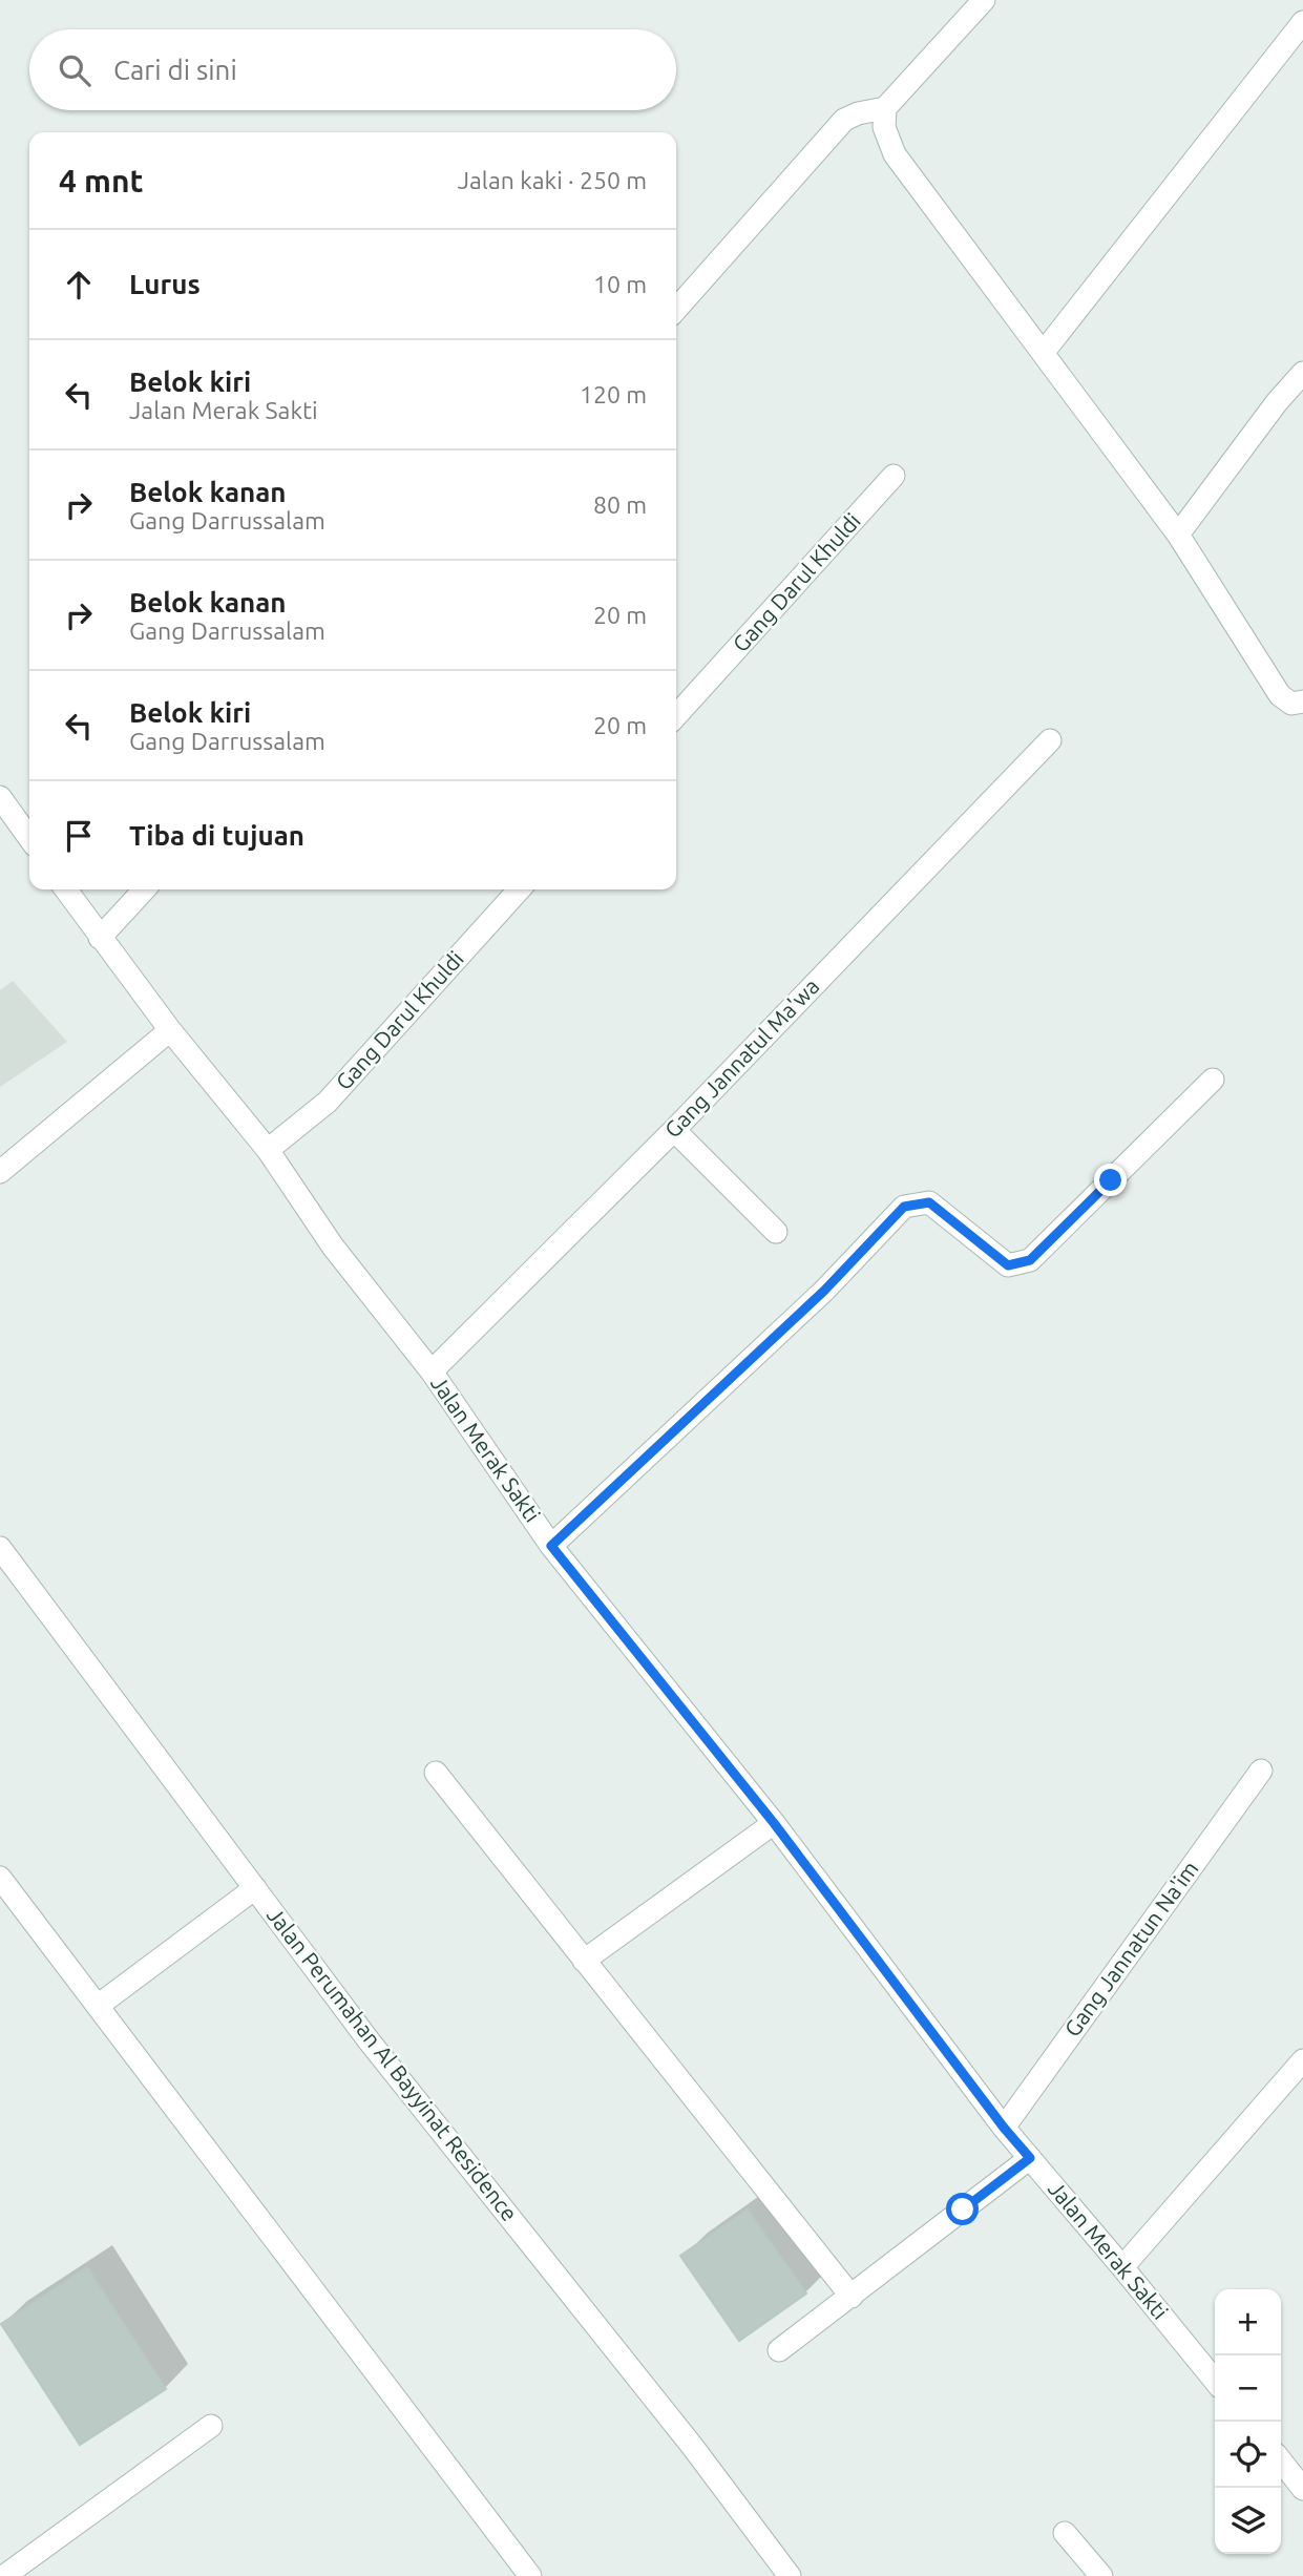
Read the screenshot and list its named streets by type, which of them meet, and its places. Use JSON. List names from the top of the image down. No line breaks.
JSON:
{"streets":{"street":["Gang Darul Khuldi","Gang Jannatul Ma'wa","Jalan Merak Sakti","Gang Jannatun Na'im","Jalan Perumahan Al Bayyinat Residence"]},"crossings":[["Gang Darul Khuldi","Jalan Merak Sakti"],["Gang Jannatul Ma'wa","Jalan Merak Sakti"],["Jalan Merak Sakti","Gang Jannatun Na'im"]],"page":{"search":"Cari di sini","heading":["4 mnt","Jalan kaki · 250 m"],"list":[["Lurus","10 m"],["Belok kiri","Jalan Merak Sakti","120 m"],["Belok kanan","Gang Darrussalam","80 m"],["Belok kanan","Gang Darrussalam","20 m"],["Belok kiri","Gang Darrussalam","20 m"],"Tiba di tujuan"],"map_buttons":["+","−"]}}
